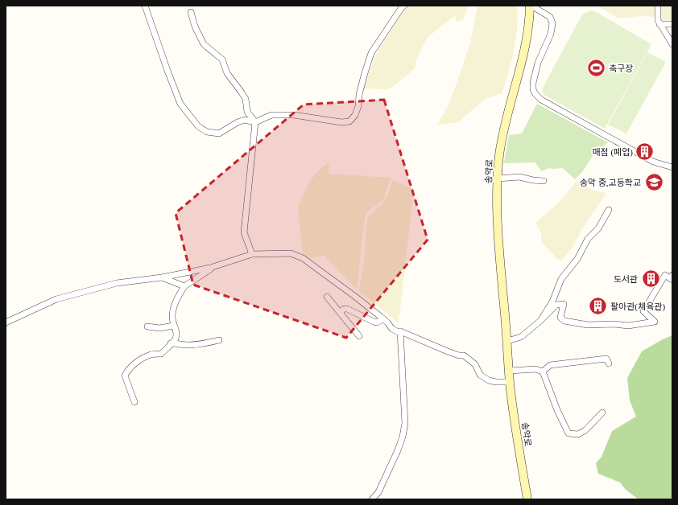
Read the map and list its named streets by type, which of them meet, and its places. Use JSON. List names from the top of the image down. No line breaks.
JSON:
{"streets":{"main road":["송악로"]},"places":{"sports":["축구장"],"building":["매점 (폐업)","도서관","팔아관(체육관)"],"school or university":["송악 중,고등학교"]}}
